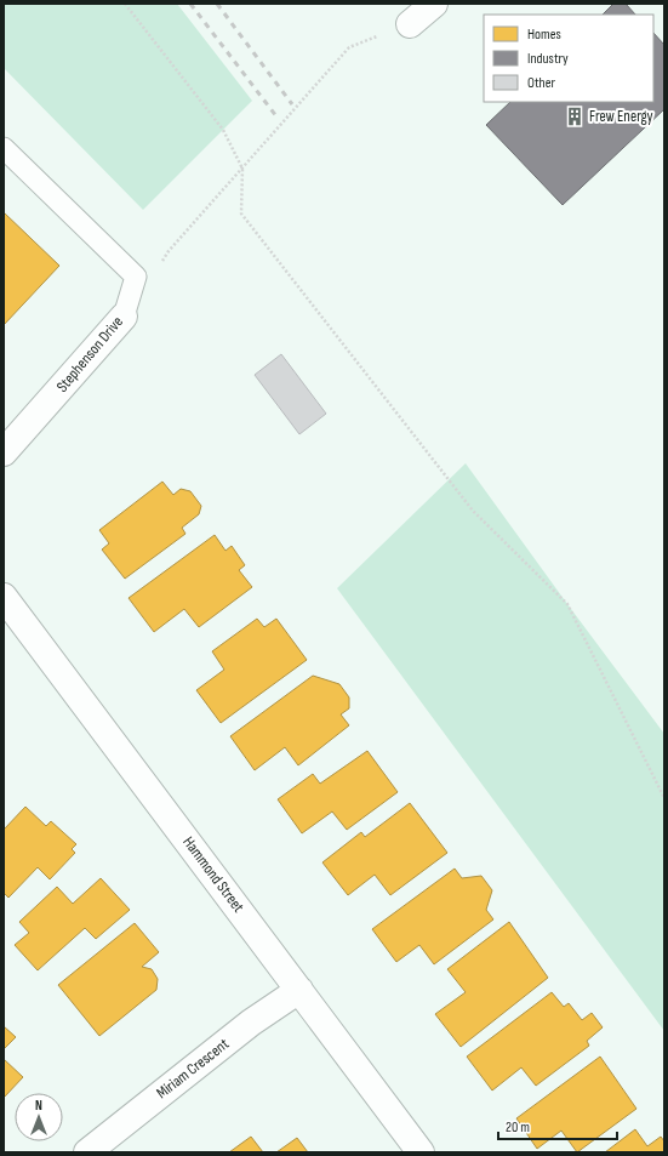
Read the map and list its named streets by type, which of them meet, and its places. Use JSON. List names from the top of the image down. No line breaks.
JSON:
{"streets":{"street":["Stephenson Drive","Hammond Street","Miriam Crescent"]},"crossings":[["Hammond Street","Miriam Crescent"]],"places":{"building":["Frew Energy"]},"legend":["Homes","Industry","Other"],"scale_bar":"20 m","north":"top"}
